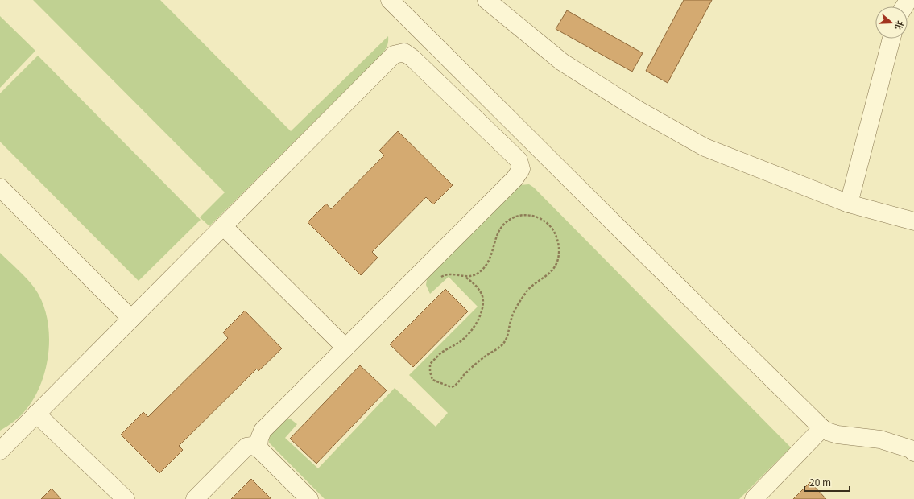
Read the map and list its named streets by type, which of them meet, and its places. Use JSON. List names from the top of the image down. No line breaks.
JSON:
{"scale_bar":"20 m","north":"right"}
